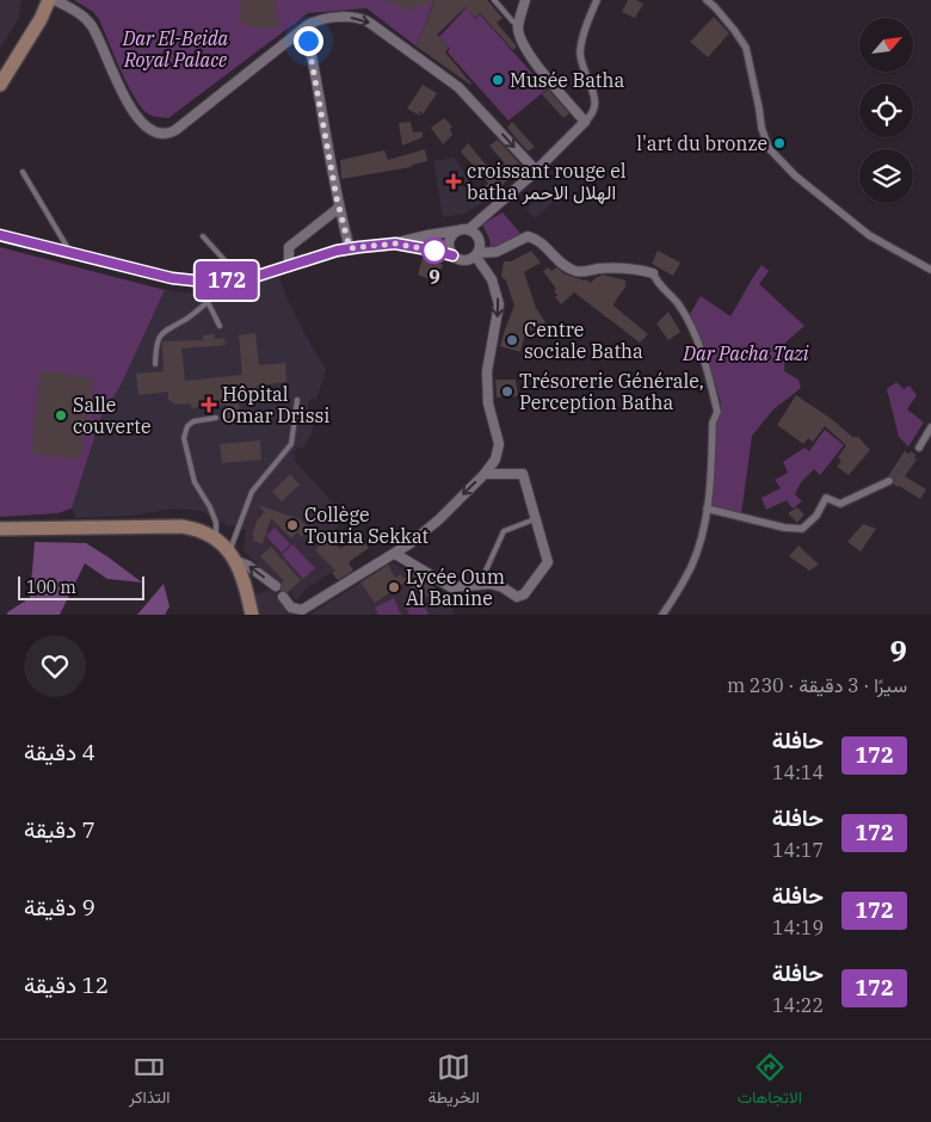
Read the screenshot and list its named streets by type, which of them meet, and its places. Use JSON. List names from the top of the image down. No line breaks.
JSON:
{"parks":["Dar El-Beida Royal Palace","Dar Pacha Tazi"],"places":{"other":["Musée Batha","l'art du bronze","9","Centre sociale Batha","Trésorerie Générale, Perception Batha","Salle couverte","Collège Touria Sekkat","Lycée Oum Al Banine"],"health":["croissant rouge el batha الهلال الاحمر","Hôpital Omar Drissi"]},"lines":["bus line 172"],"scale_bar":"100 m","north":"top right","page":{"on_map":"172","scale":"100 m","heading":["9","سيرًا · 3 دقيقة · 230 m"],"list":[{"mark":"172","name":"حافلة","note":"14:14","value":"4 دقيقة"},{"mark":"172","name":"حافلة","note":"14:17","value":"7 دقيقة"},{"mark":"172","name":"حافلة","note":"14:19","value":"9 دقيقة"},{"mark":"172","name":"حافلة","note":"14:22","value":"12 دقيقة"}],"tabs":["الاتجاهات","الخريطة","التذاكر"]}}
